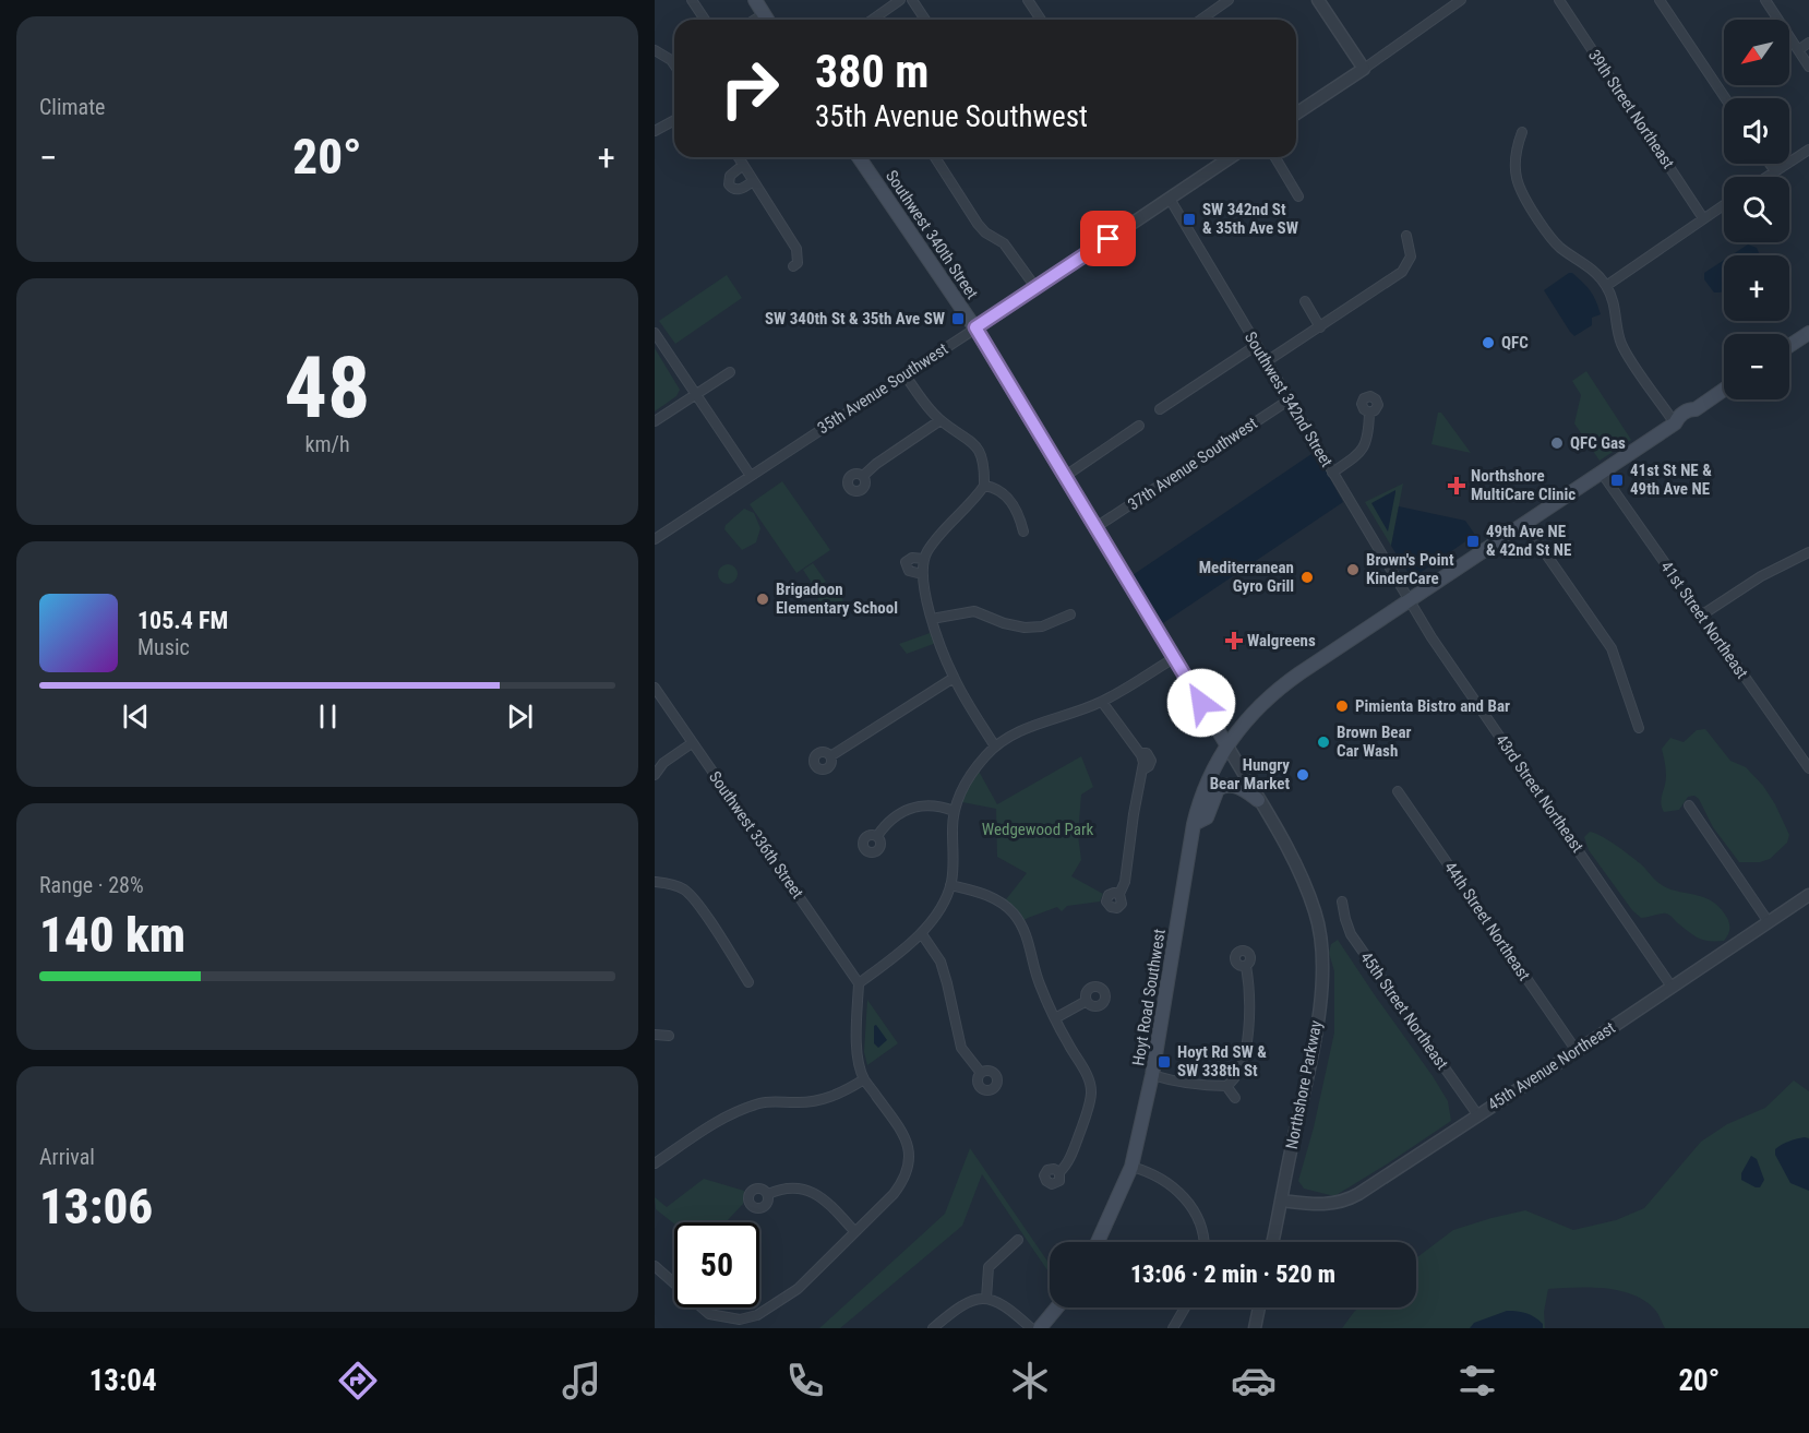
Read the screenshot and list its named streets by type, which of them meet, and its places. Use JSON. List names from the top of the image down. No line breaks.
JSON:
{"streets":{"main road":["Southwest 340th Street","Hoyt Road Southwest"],"street":["39th Street Northeast","35th Avenue Southwest","Southwest 342nd Street","37th Avenue Southwest","41st Street Northeast","43rd Street Northeast","Southwest 336th Street","44th Street Northeast","45th Street Northeast","45th Avenue Northeast","Northshore Parkway"]},"crossings":[["Southwest 340th Street","35th Avenue Southwest"],["Southwest 340th Street","37th Avenue Southwest"],["Southwest 340th Street","Hoyt Road Southwest"],["Southwest 340th Street","Northshore Parkway"],["35th Avenue Southwest","Southwest 342nd Street"],["Southwest 342nd Street","37th Avenue Southwest"],["Southwest 342nd Street","43rd Street Northeast"],["Southwest 342nd Street","Hoyt Road Southwest"],["41st Street Northeast","Hoyt Road Southwest"],["43rd Street Northeast","Hoyt Road Southwest"],["43rd Street Northeast","45th Avenue Northeast"],["44th Street Northeast","45th Avenue Northeast"],["45th Street Northeast","45th Avenue Northeast"],["45th Avenue Northeast","Northshore Parkway"]],"parks":["Wedgewood Park"],"places":{"transit":["SW 342nd St & 35th Ave SW","SW 340th St & 35th Ave SW","41st St NE & 49th Ave NE","49th Ave NE & 42nd St NE","Hoyt Rd SW & SW 338th St"],"other":["QFC","QFC Gas","Brown's Point KinderCare","Mediterranean Gyro Grill","Brigadoon Elementary School","Pimienta Bistro and Bar","Brown Bear Car Wash","Hungry Bear Market"],"health":["Northshore MultiCare Clinic","Walgreens"]},"north":"bottom left","page":{"tile":["Climate",["48","km/h"],["Range · 28%","140 km"],["Arrival","13:06"]],"map_buttons":["+","−"],"turn":["380 m","35th Avenue Southwest"],"heat":["−","20°","+"],"song":["105.4 FM","Music"],"limit":"50","trip":"13:06 · 2 min · 520 m","tabs":["13:04","20°"]}}
